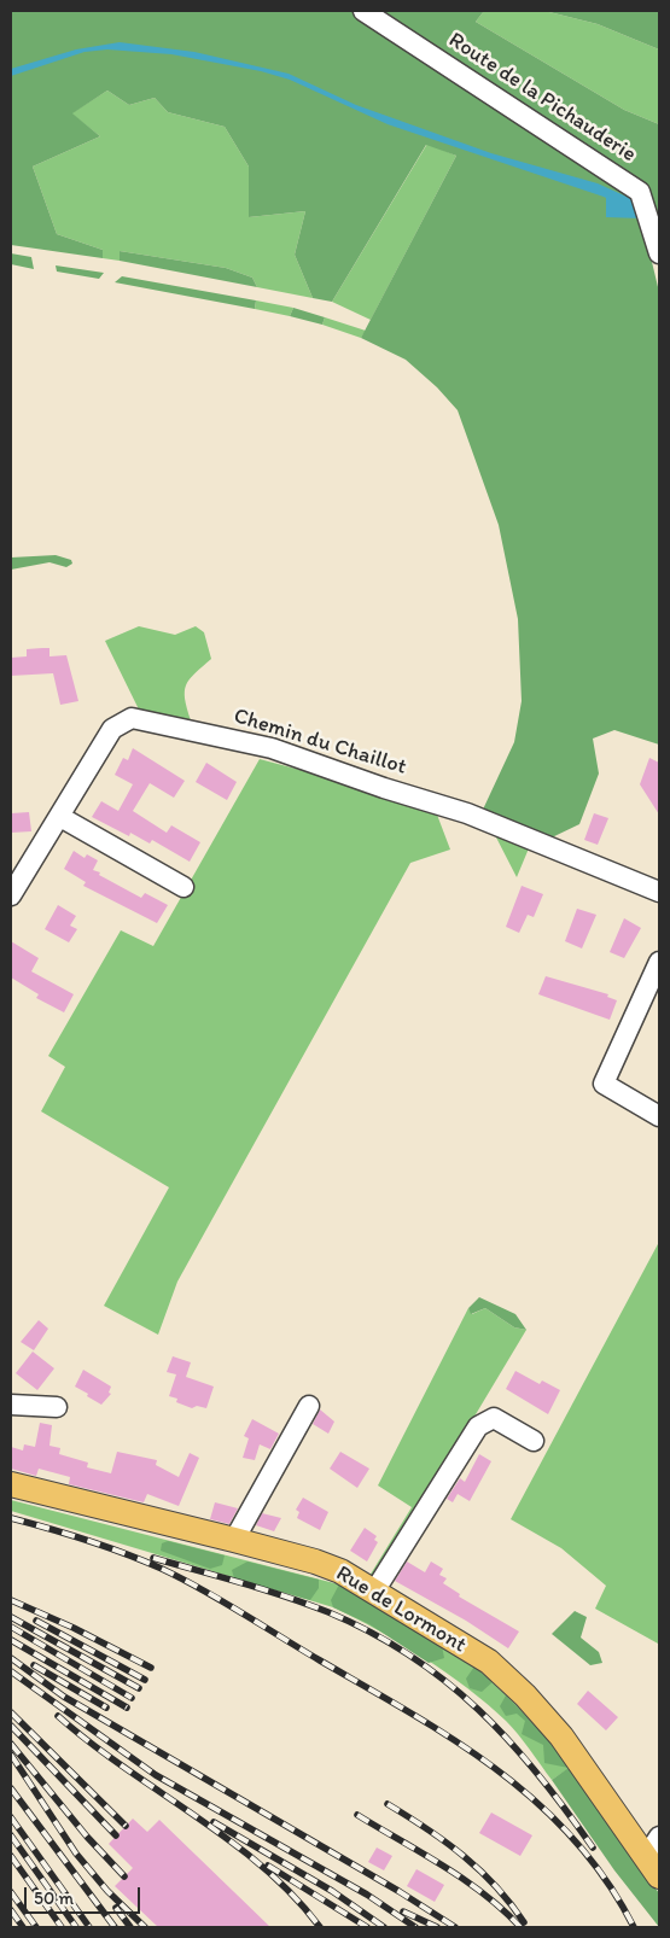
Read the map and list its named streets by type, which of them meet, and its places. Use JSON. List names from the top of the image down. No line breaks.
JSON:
{"streets":{"main road":["Rue de Lormont"],"street":["Route de la Pichauderie","Chemin du Chaillot"]},"scale_bar":"50 m"}
